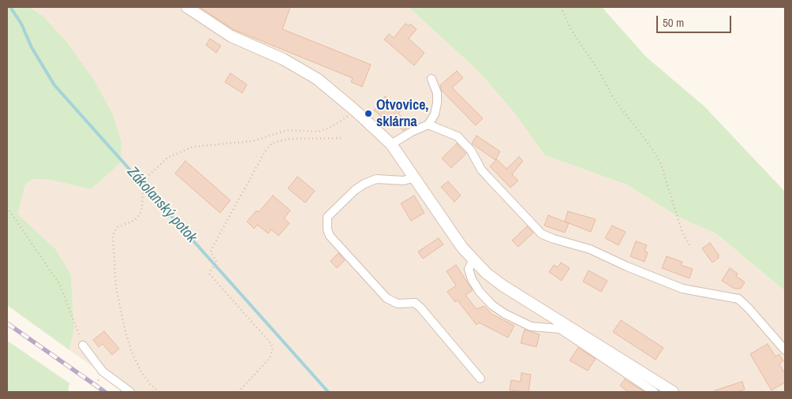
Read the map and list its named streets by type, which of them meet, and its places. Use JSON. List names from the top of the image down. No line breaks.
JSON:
{"water":["Zákolanský potok"],"places":["Otvovice, sklárna"],"scale_bar":"50 m"}
